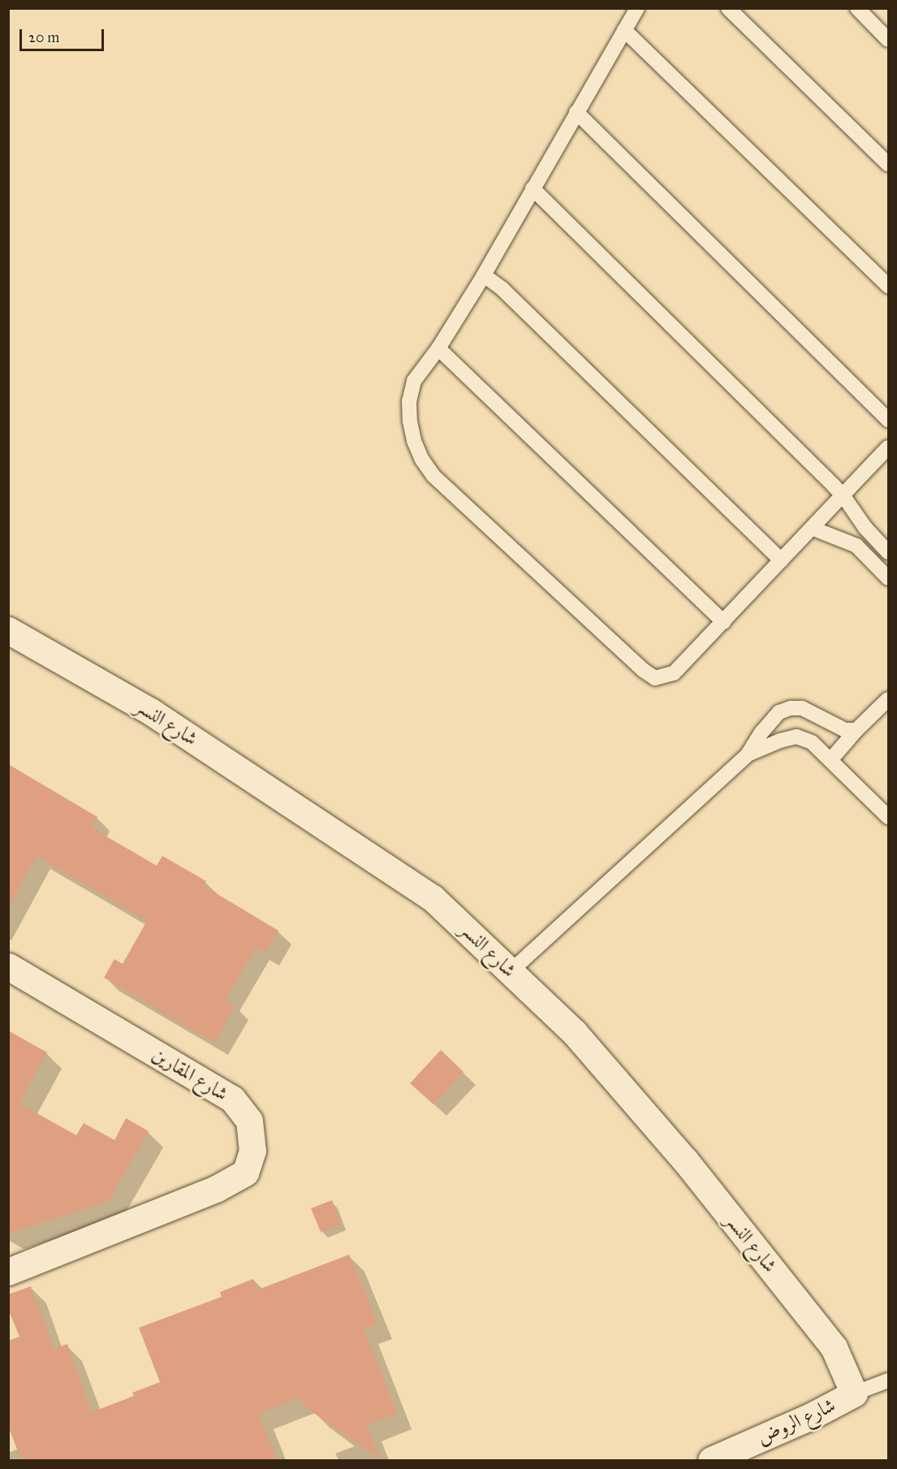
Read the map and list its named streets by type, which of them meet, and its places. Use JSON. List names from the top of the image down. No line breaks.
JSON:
{"streets":{"street":["شارع النسر","شارع المقارين","شارع الروض"]},"crossings":[["شارع النسر","شارع الروض"]],"scale_bar":"20 m"}
